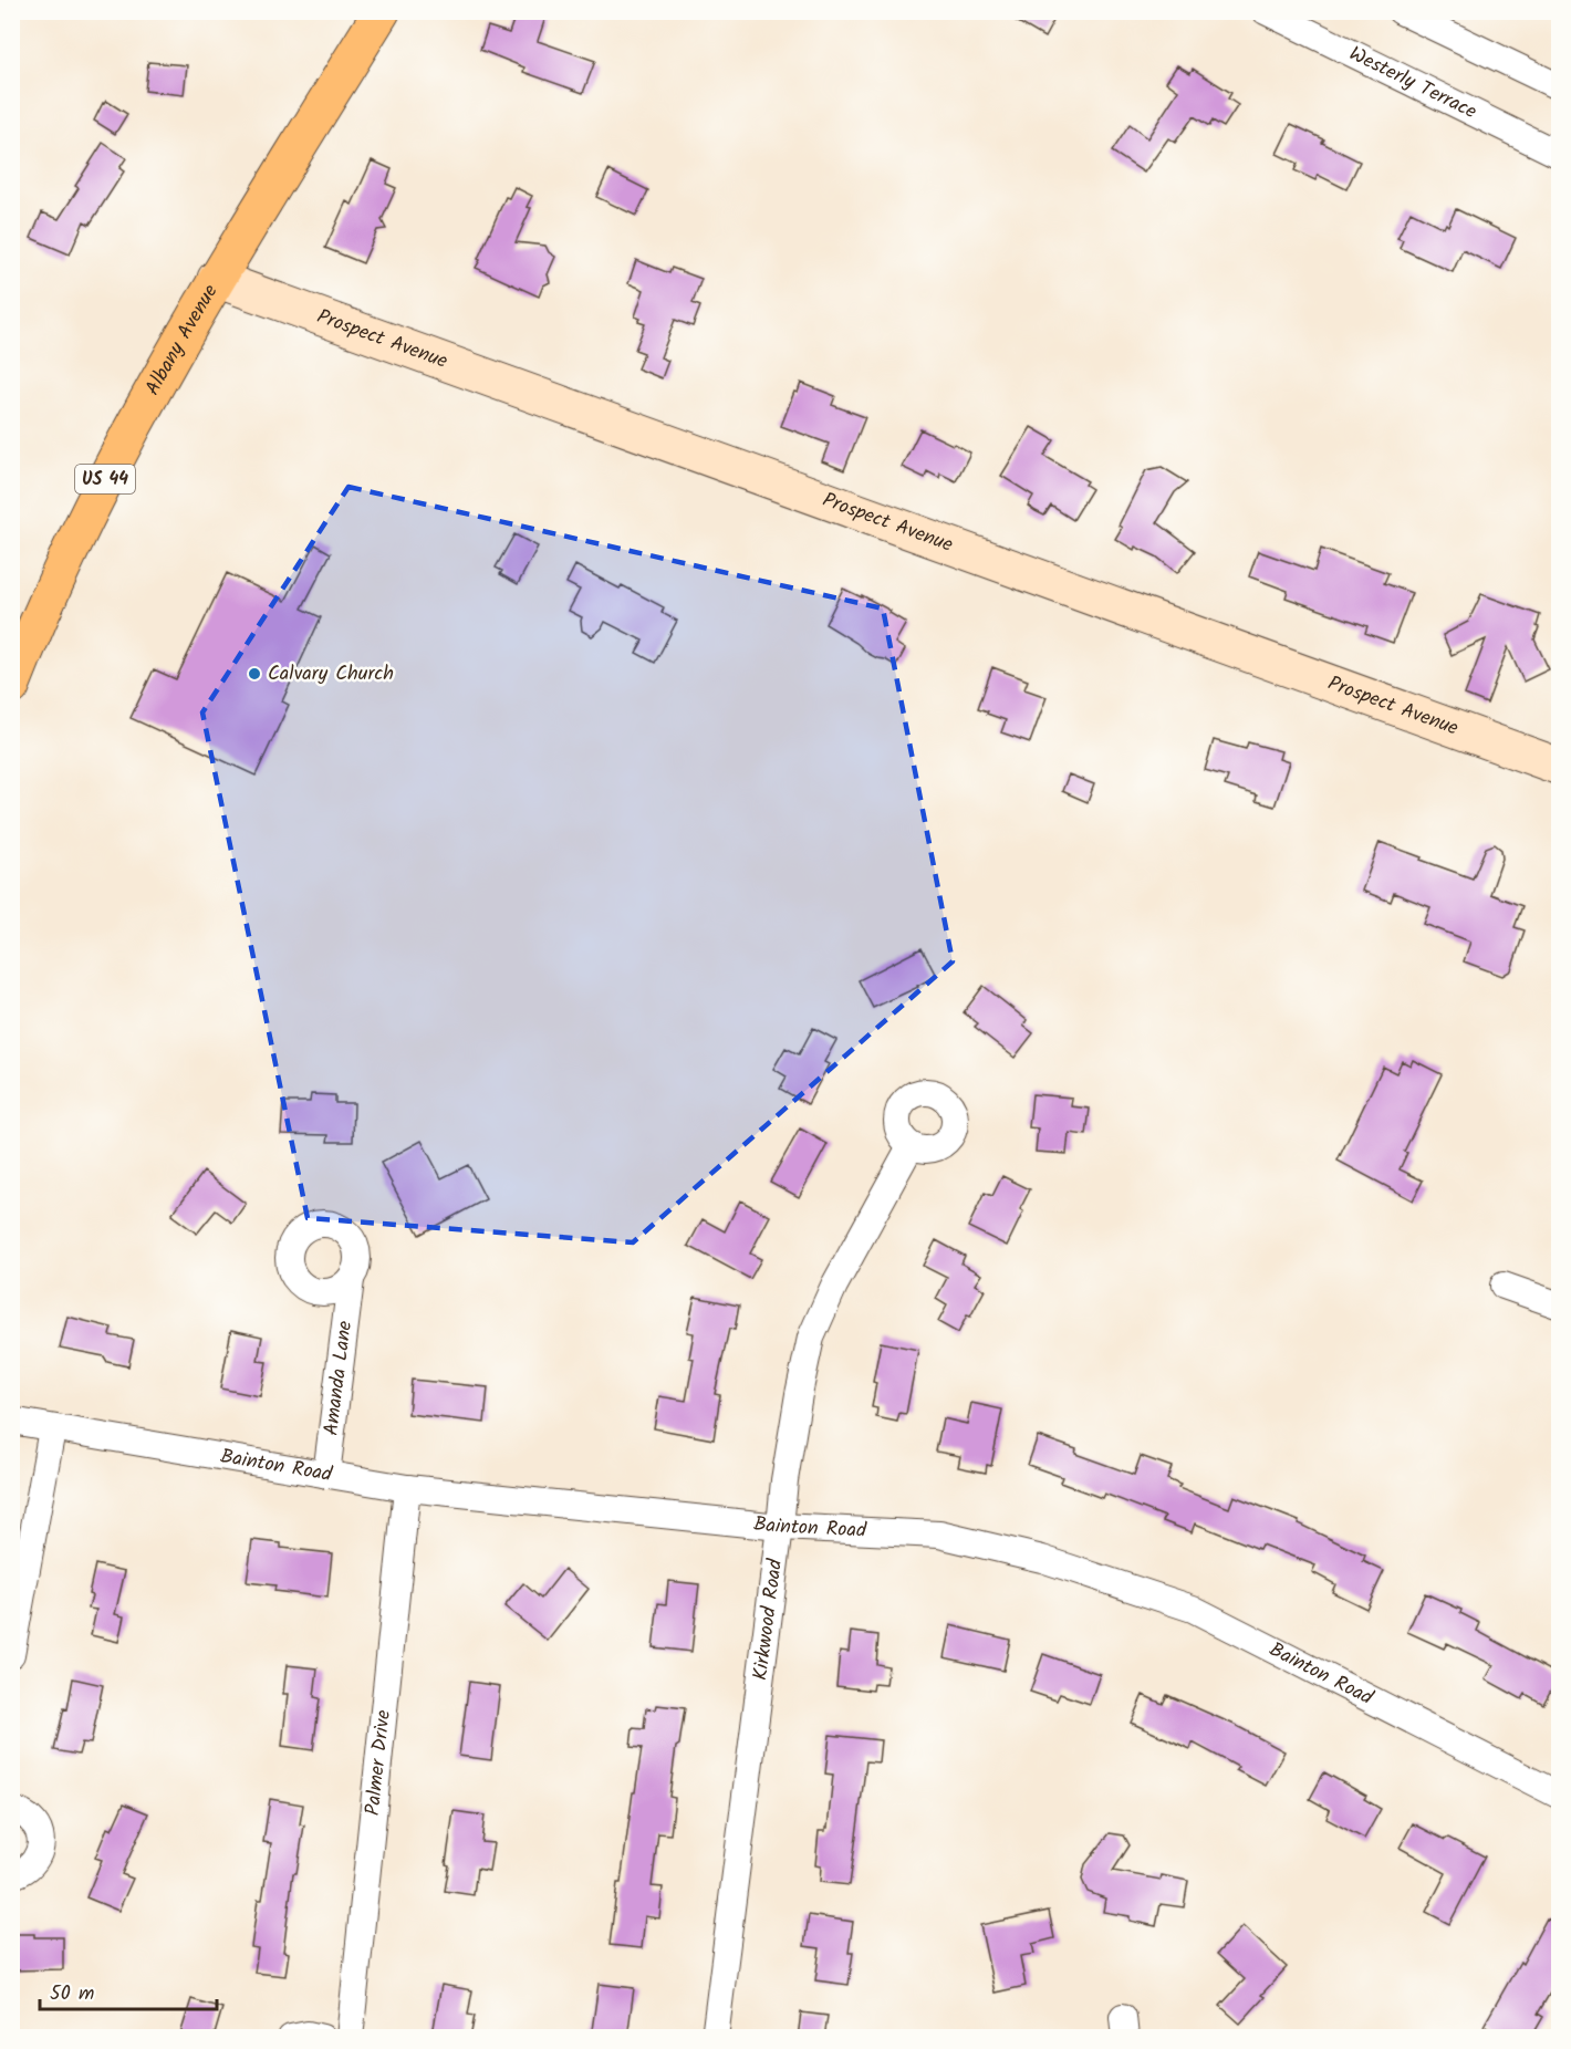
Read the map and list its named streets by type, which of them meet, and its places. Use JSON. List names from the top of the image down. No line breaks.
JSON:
{"streets":{"highway":["Albany Avenue","US 44"],"main road":["Prospect Avenue"],"street":["Westerly Terrace","Amanda Lane","Bainton Road","Kirkwood Road","Palmer Drive"]},"crossings":[["Prospect Avenue","Albany Avenue"],["Amanda Lane","Bainton Road"],["Bainton Road","Kirkwood Road"],["Bainton Road","Palmer Drive"]],"places":["Calvary Church"],"scale_bar":"50 m"}
